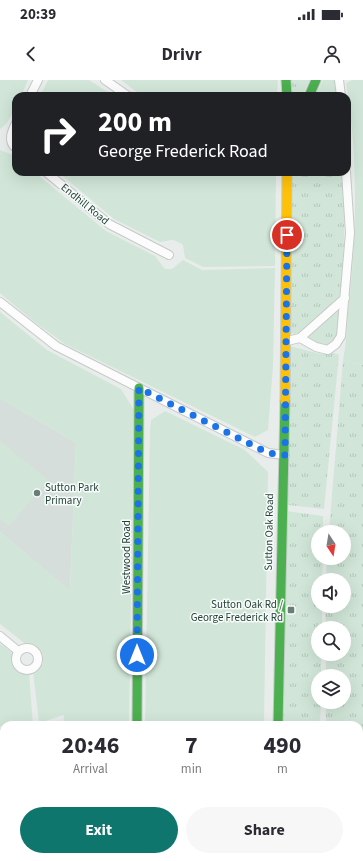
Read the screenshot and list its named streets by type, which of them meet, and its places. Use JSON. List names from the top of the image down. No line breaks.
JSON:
{"streets":{"main road":["Sutton Oak Road","Westwood Road"],"street":["Endhill Road"]},"places":{"other":["Sutton Park Primary"],"transit":["Sutton Oak Rd / George Frederick Rd"]},"north":"bottom","page":{"status":"20:39","header":"Drivr","turn":["200 m","George Frederick Road"],"eta":["20:46","Arrival","7","min","490","m"],"buttons":["Exit","Share"]}}
